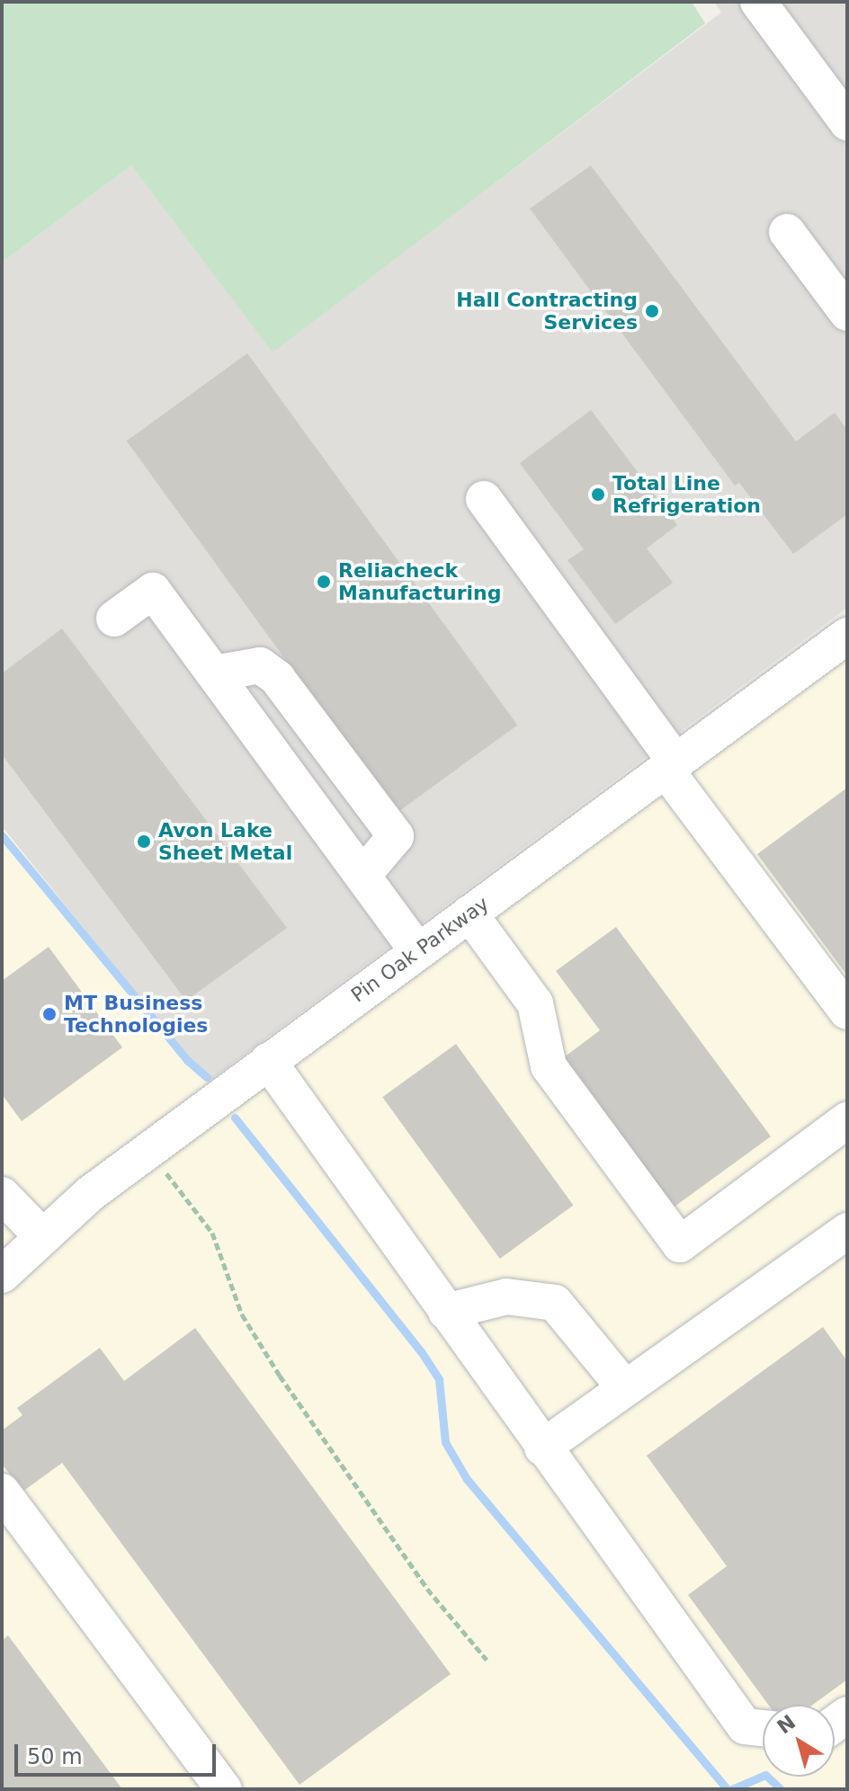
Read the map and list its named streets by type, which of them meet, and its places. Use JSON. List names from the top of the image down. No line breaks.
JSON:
{"streets":{"street":["Pin Oak Parkway"]},"places":["Hall Contracting Services","Total Line Refrigeration","Reliacheck Manufacturing","Avon Lake Sheet Metal","MT Business Technologies"],"scale_bar":"50 m","north":"top left"}
